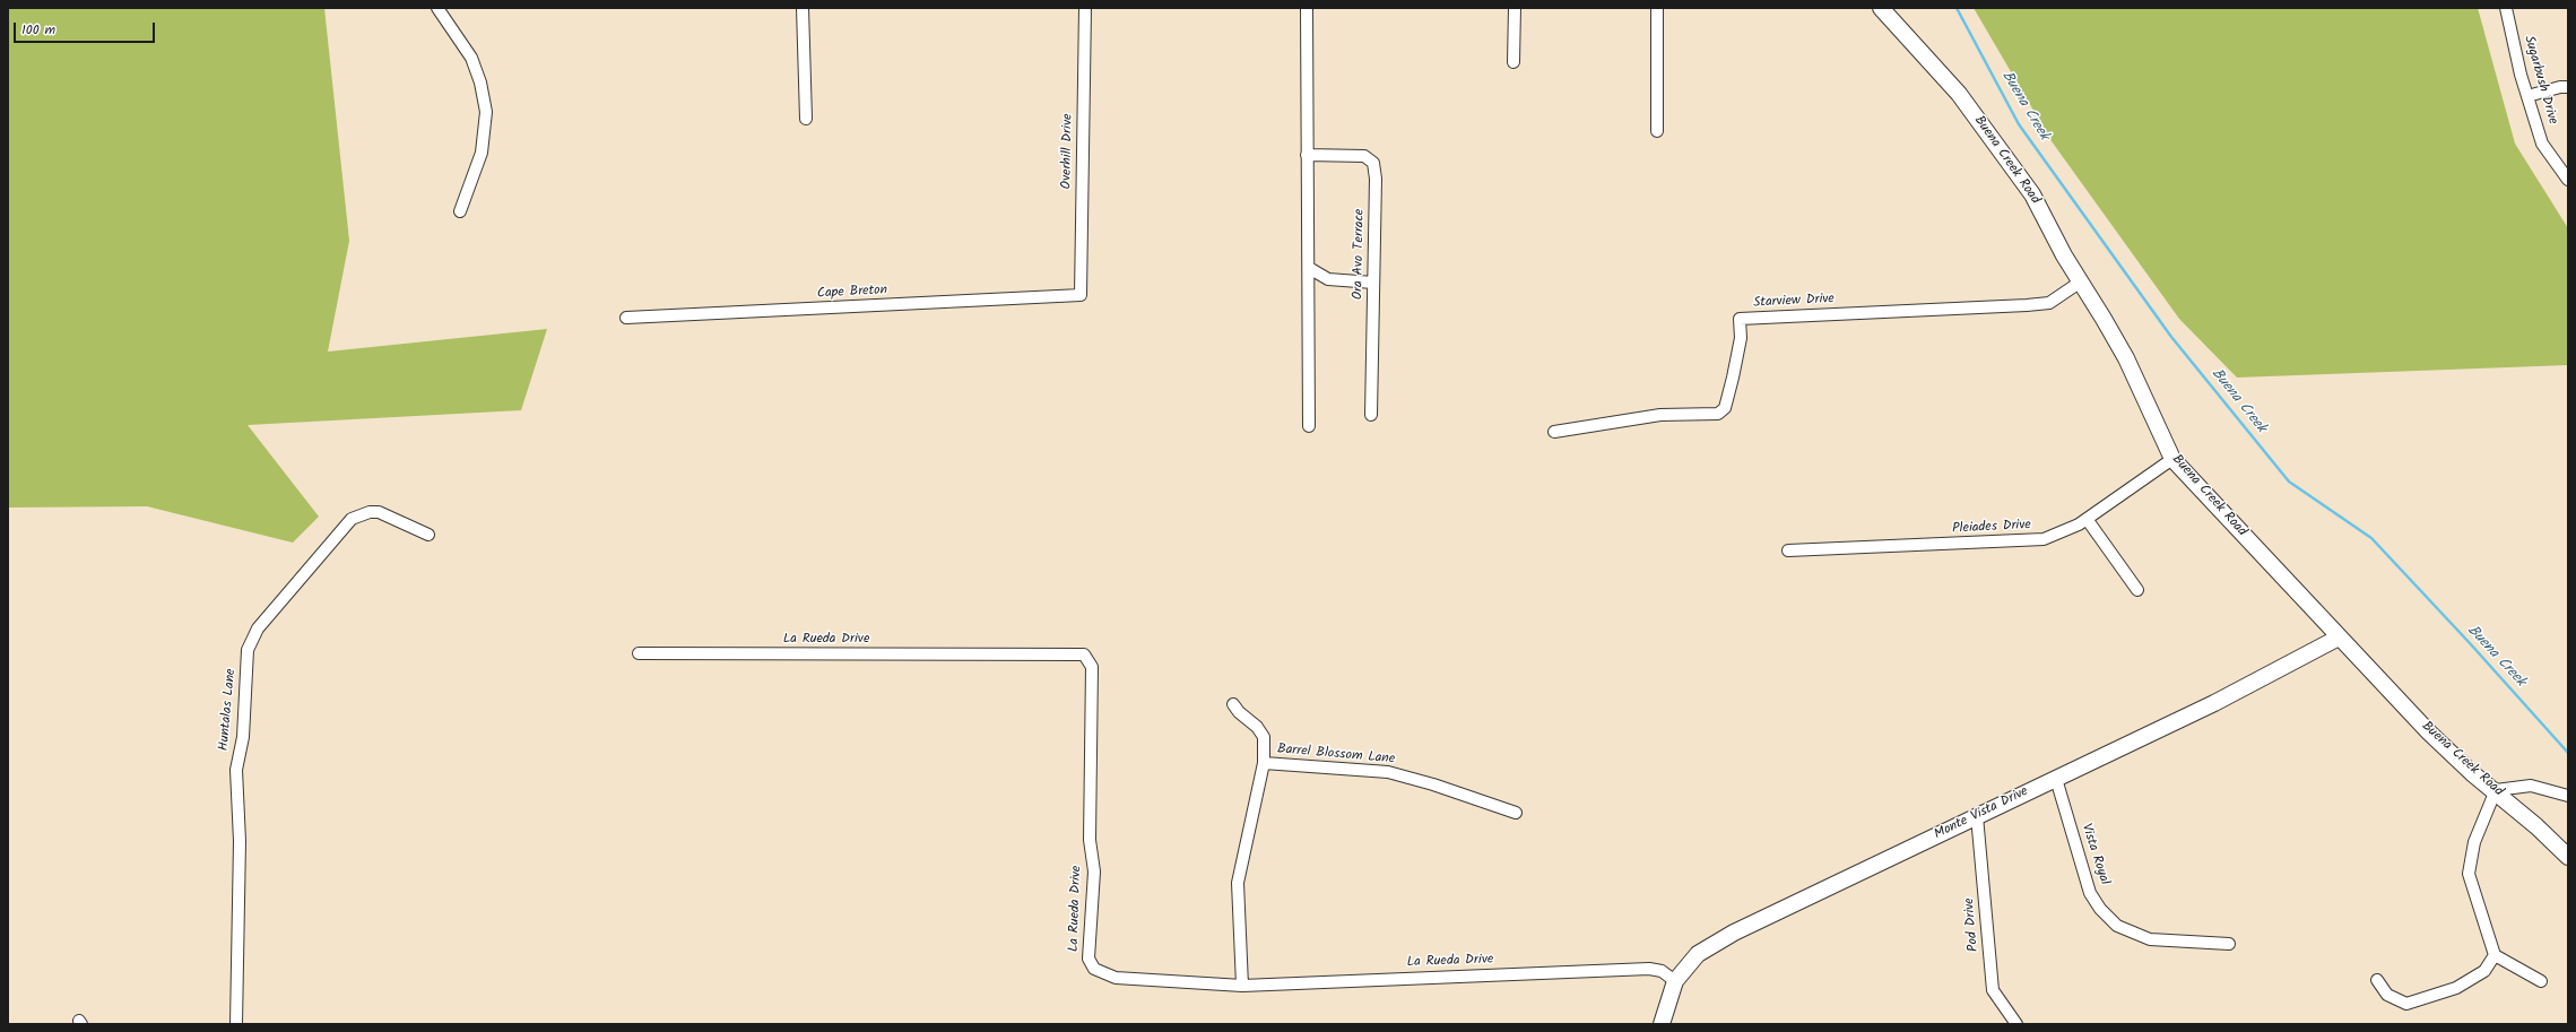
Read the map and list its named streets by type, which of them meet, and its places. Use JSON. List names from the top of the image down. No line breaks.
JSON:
{"streets":{"main road":["Buena Creek Road","Monte Vista Drive"],"street":["Sugarbush Drive","Overhill Drive","Ora Avo Terrace","Cape Breton","Starview Drive","Pleiades Drive","La Rueda Drive","Huntalas Lane","Barrel Blossom Lane","Vista Royal","Pod Drive"]},"crossings":[["Overhill Drive","Cape Breton"],["Buena Creek Road","Starview Drive"],["Buena Creek Road","Pleiades Drive"],["Buena Creek Road","Monte Vista Drive"],["La Rueda Drive","Barrel Blossom Lane"],["La Rueda Drive","Monte Vista Drive"],["Monte Vista Drive","Vista Royal"],["Monte Vista Drive","Pod Drive"]],"water":["Buena Creek"],"scale_bar":"100 m"}
